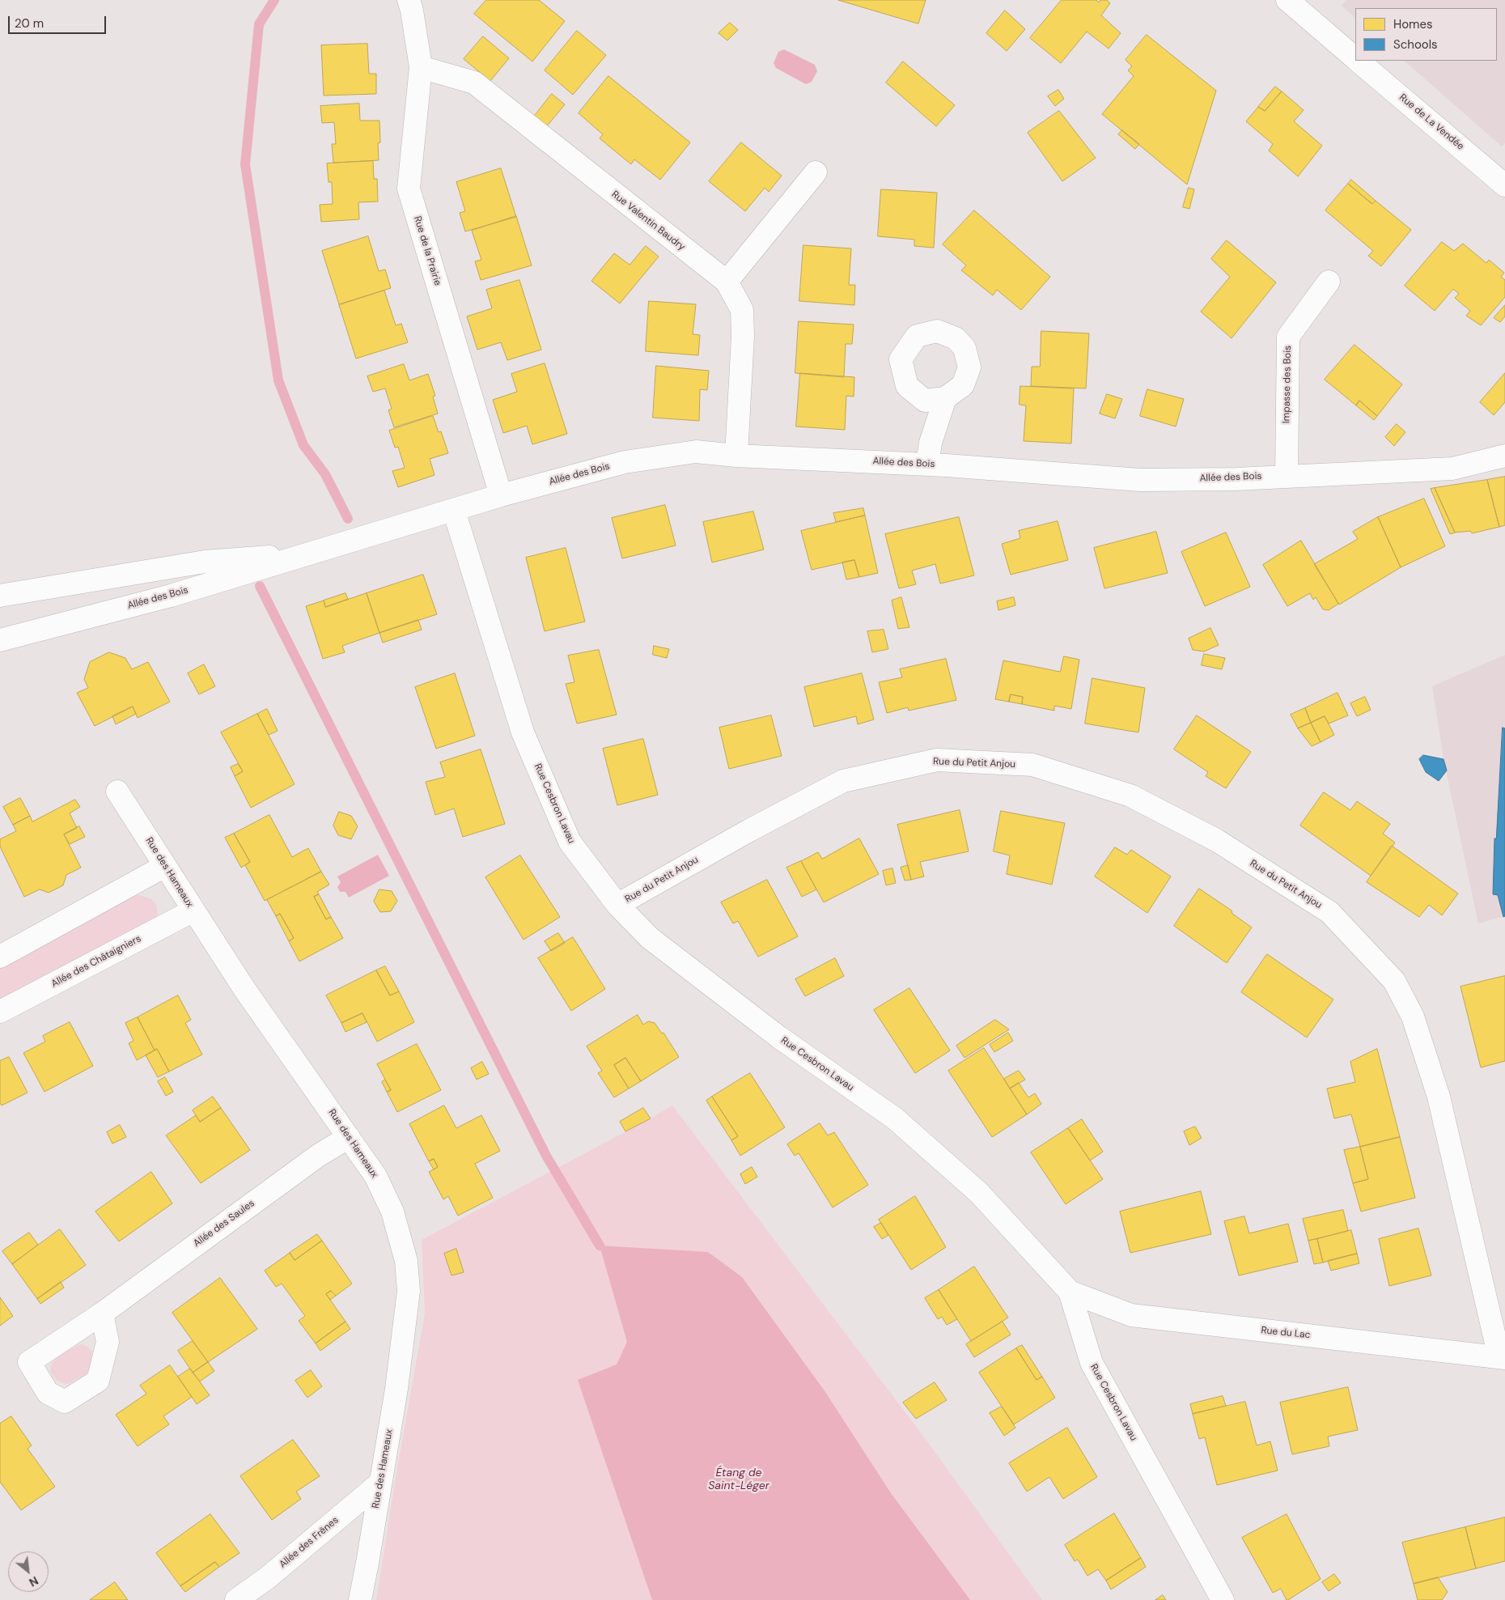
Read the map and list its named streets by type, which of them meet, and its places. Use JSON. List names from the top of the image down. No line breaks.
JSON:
{"streets":{"street":["Rue de La Vendée","Rue Valentin Baudry","Rue de la Prairie","Impasse des Bois","Allée des Bois","Rue du Petit Anjou","Rue Cesbron Lavau","Rue des Hameaux","Allée des Châtaigniers","Allée des Saules","Rue du Lac","Allée des Frênes"]},"crossings":[["Rue Valentin Baudry","Rue de la Prairie"],["Rue Valentin Baudry","Allée des Bois"],["Rue de la Prairie","Allée des Bois"],["Impasse des Bois","Allée des Bois"],["Allée des Bois","Rue Cesbron Lavau"],["Rue du Petit Anjou","Rue Cesbron Lavau"],["Rue du Petit Anjou","Rue du Lac"],["Rue Cesbron Lavau","Rue du Lac"],["Rue des Hameaux","Allée des Châtaigniers"],["Rue des Hameaux","Allée des Saules"],["Rue des Hameaux","Allée des Frênes"]],"water":["Étang de Saint-Léger"],"legend":["Homes","Schools"],"scale_bar":"20 m","north":"bottom right"}
